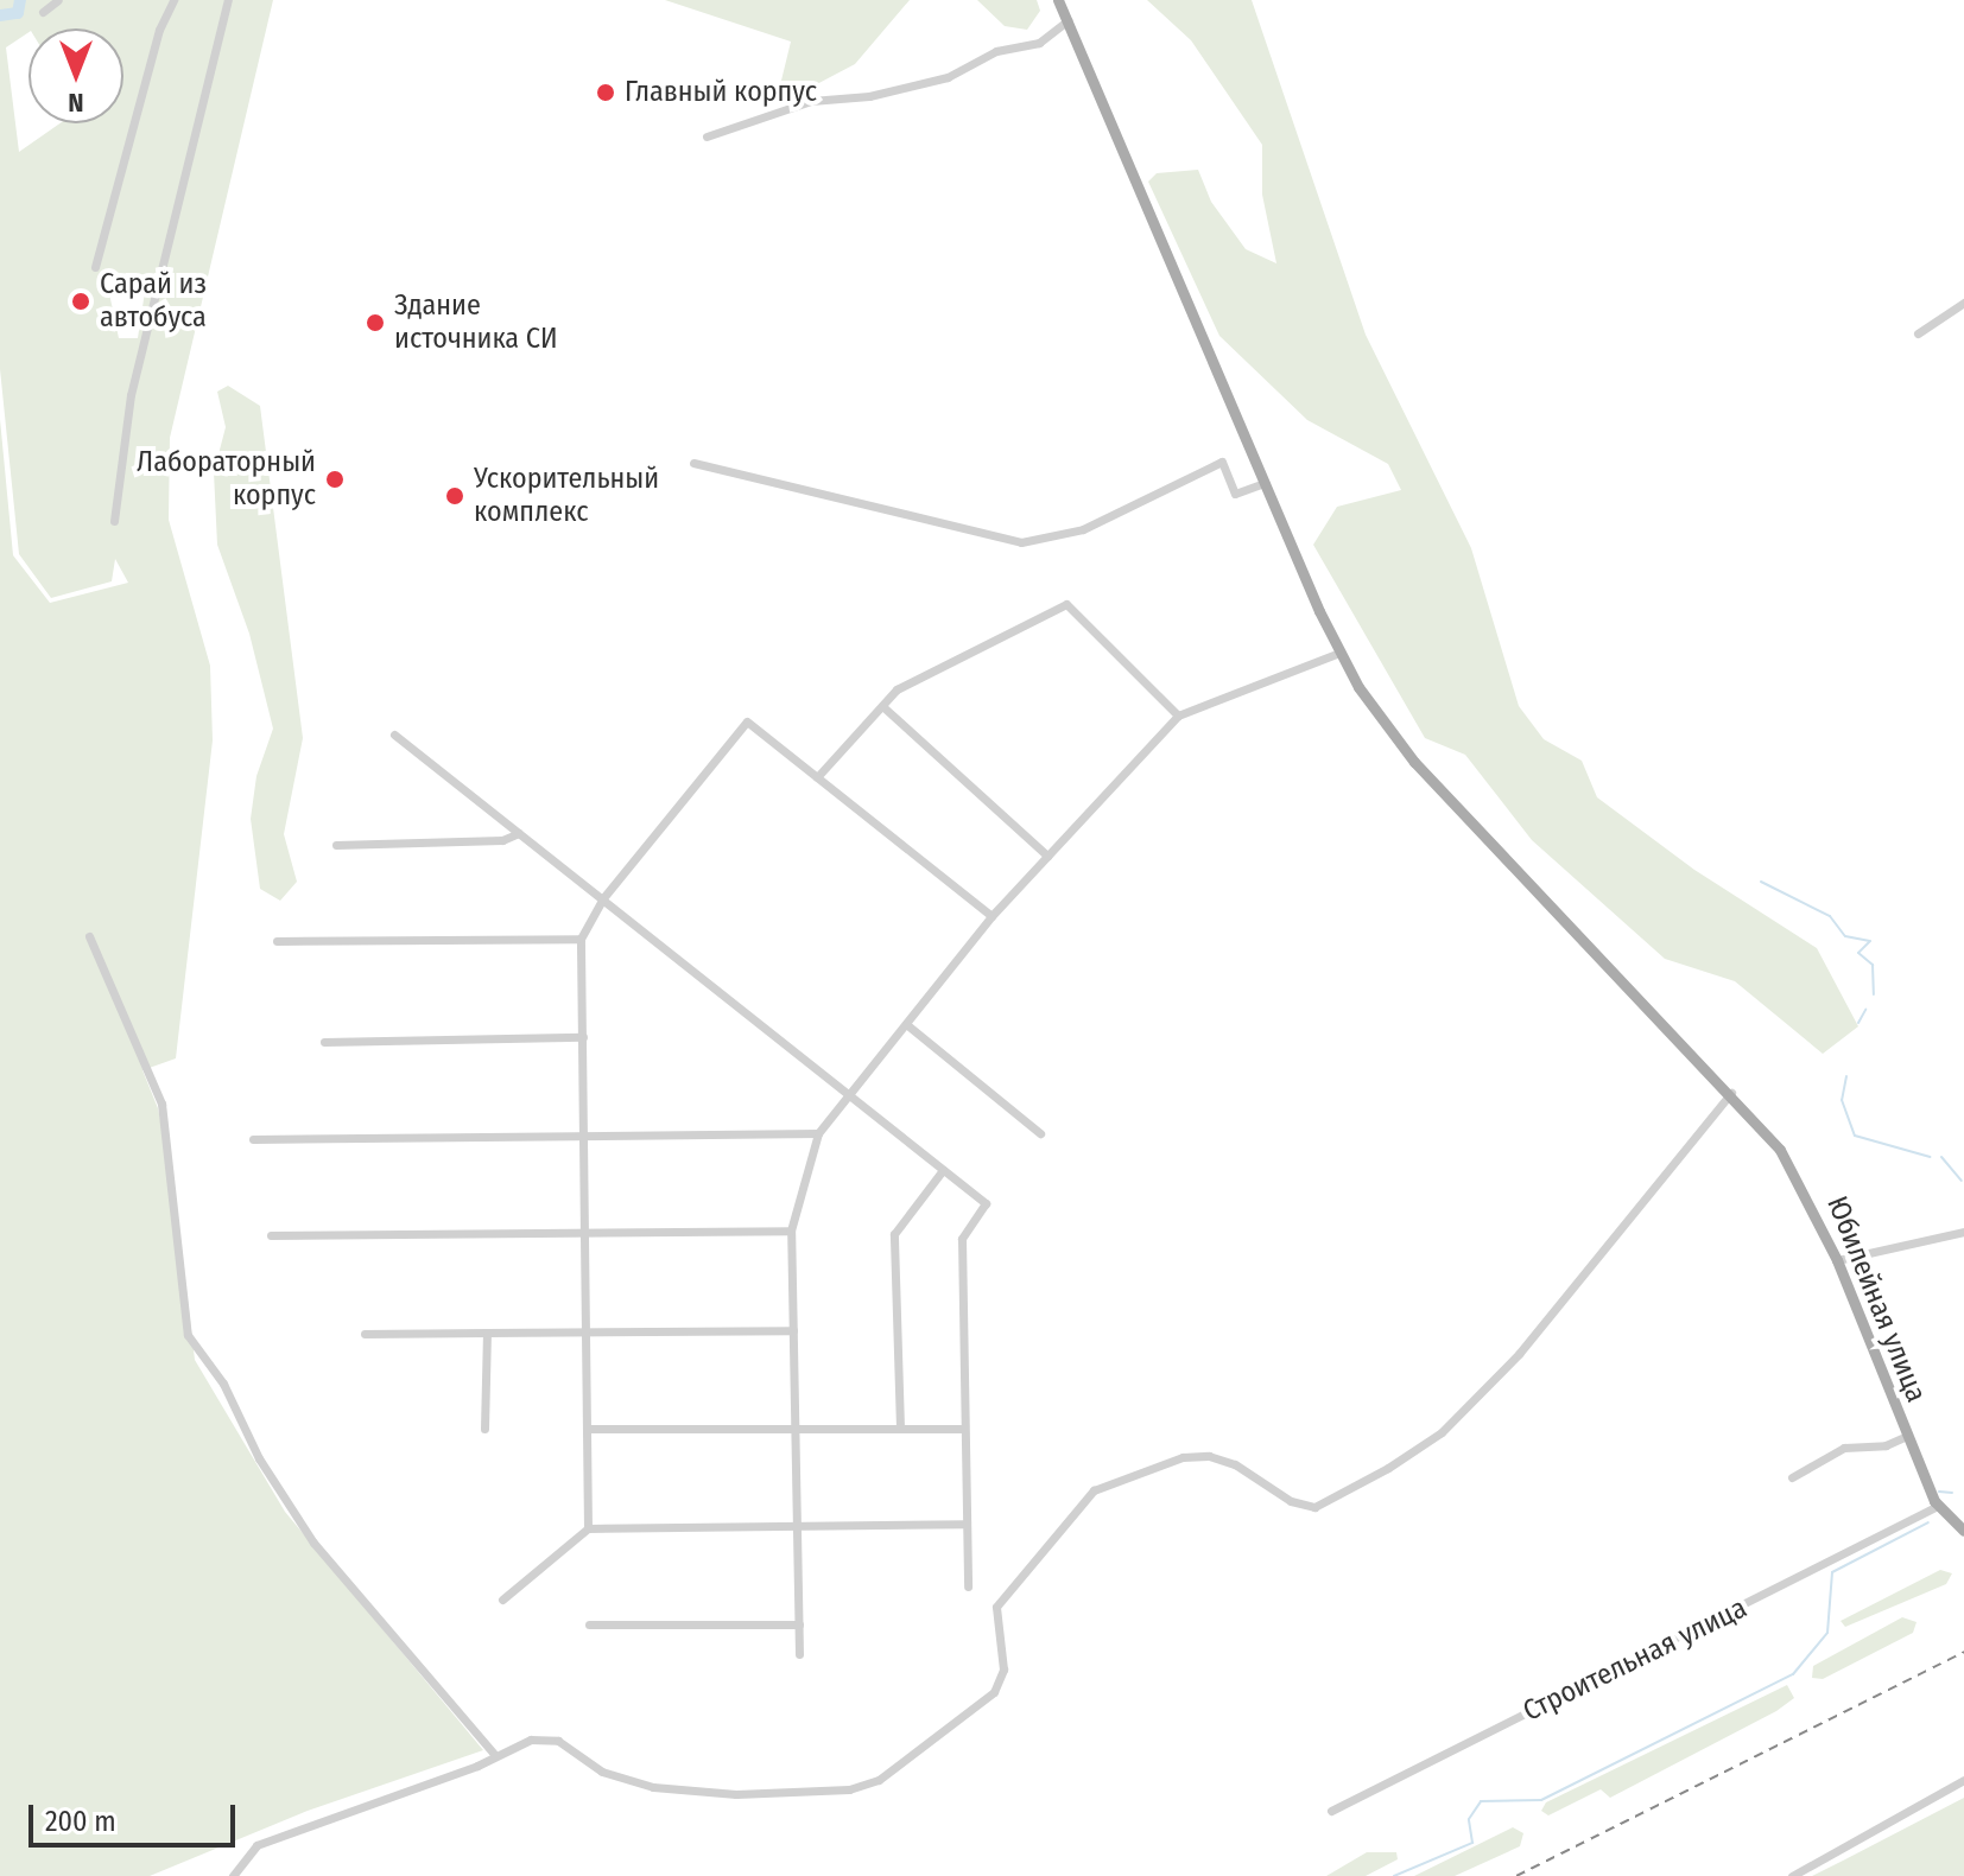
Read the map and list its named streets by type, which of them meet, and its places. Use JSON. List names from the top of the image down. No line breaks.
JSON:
{"streets":{"main road":["Юбилейная улица"],"street":["Строительная улица"]},"crossings":[["Юбилейная улица","Строительная улица"]],"places":["Главный корпус","Сарай из автобуса","Здание источника СИ","Лабораторный корпус","Ускорительный комплекс"],"scale_bar":"200 m","north":"bottom"}
